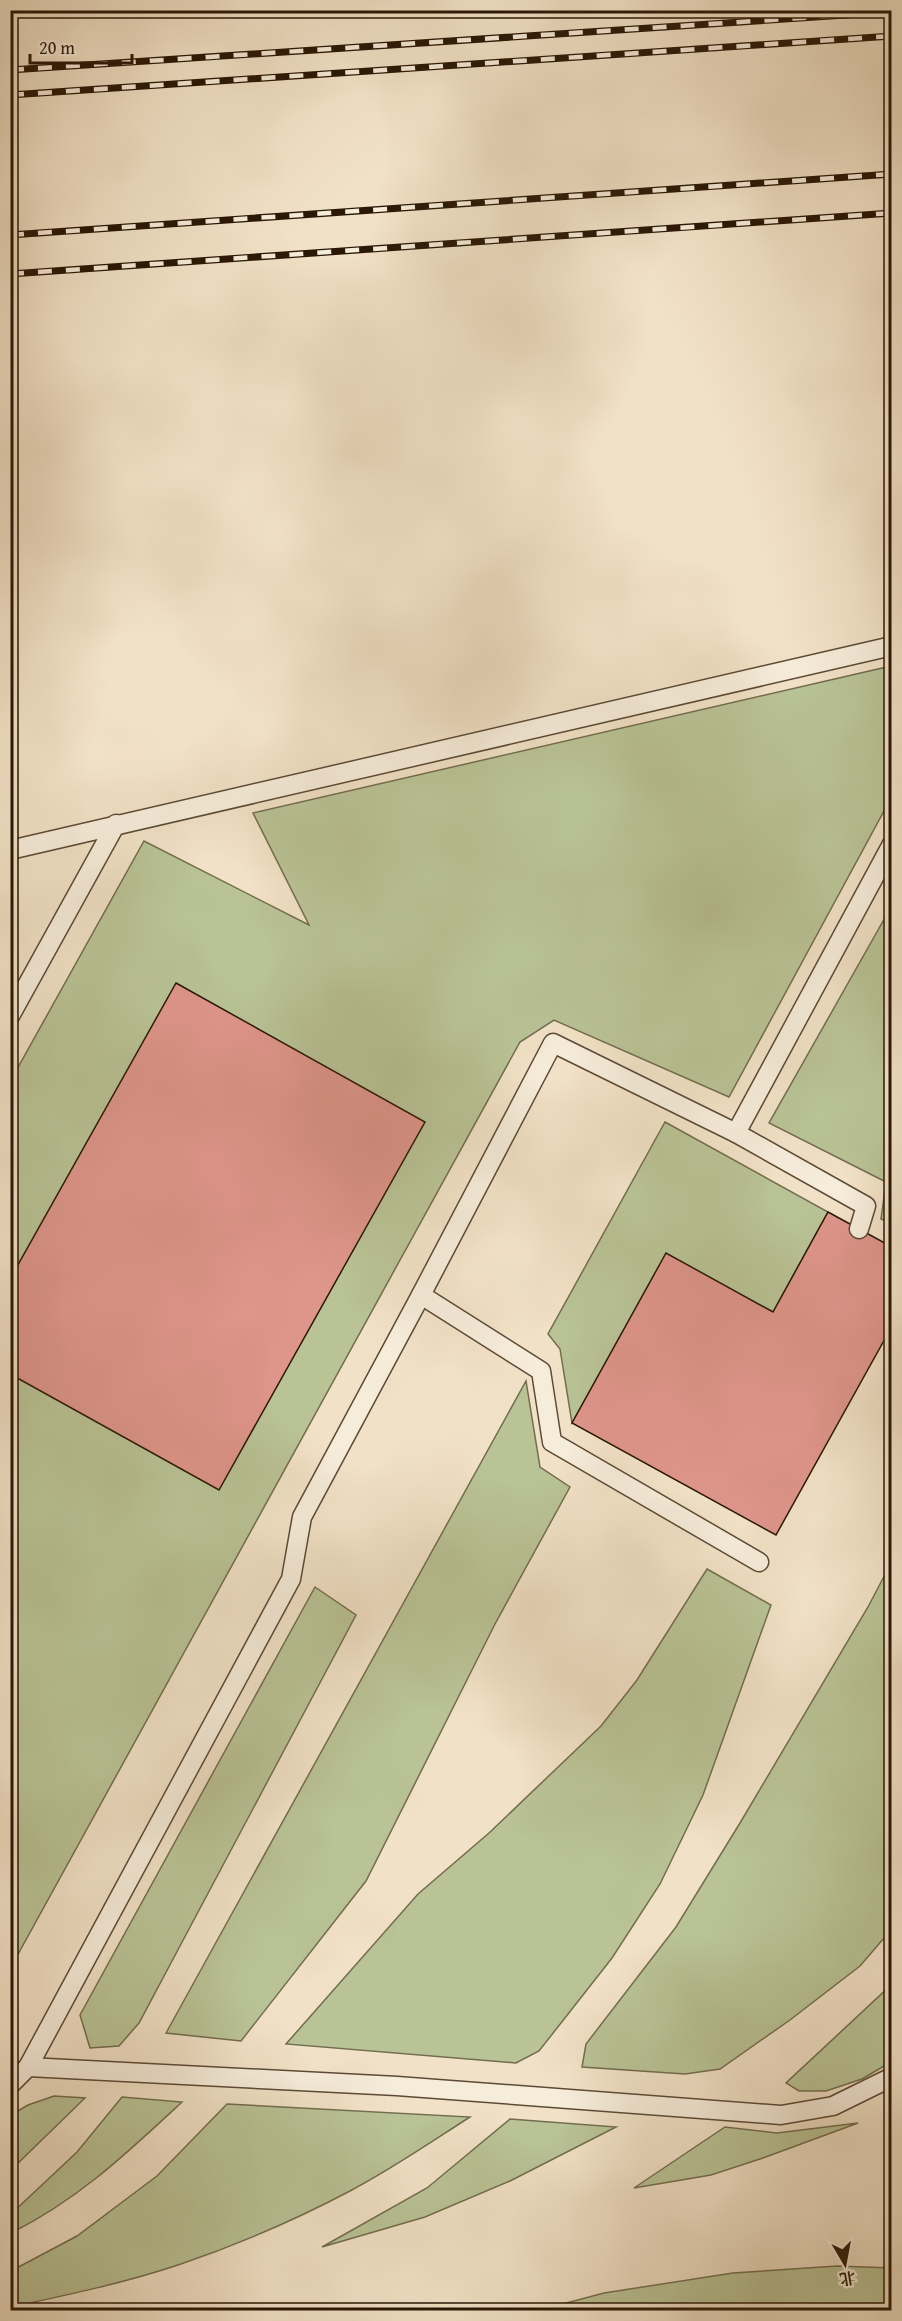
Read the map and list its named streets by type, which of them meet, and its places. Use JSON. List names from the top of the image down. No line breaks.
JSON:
{"scale_bar":"20 m","north":"bottom"}
